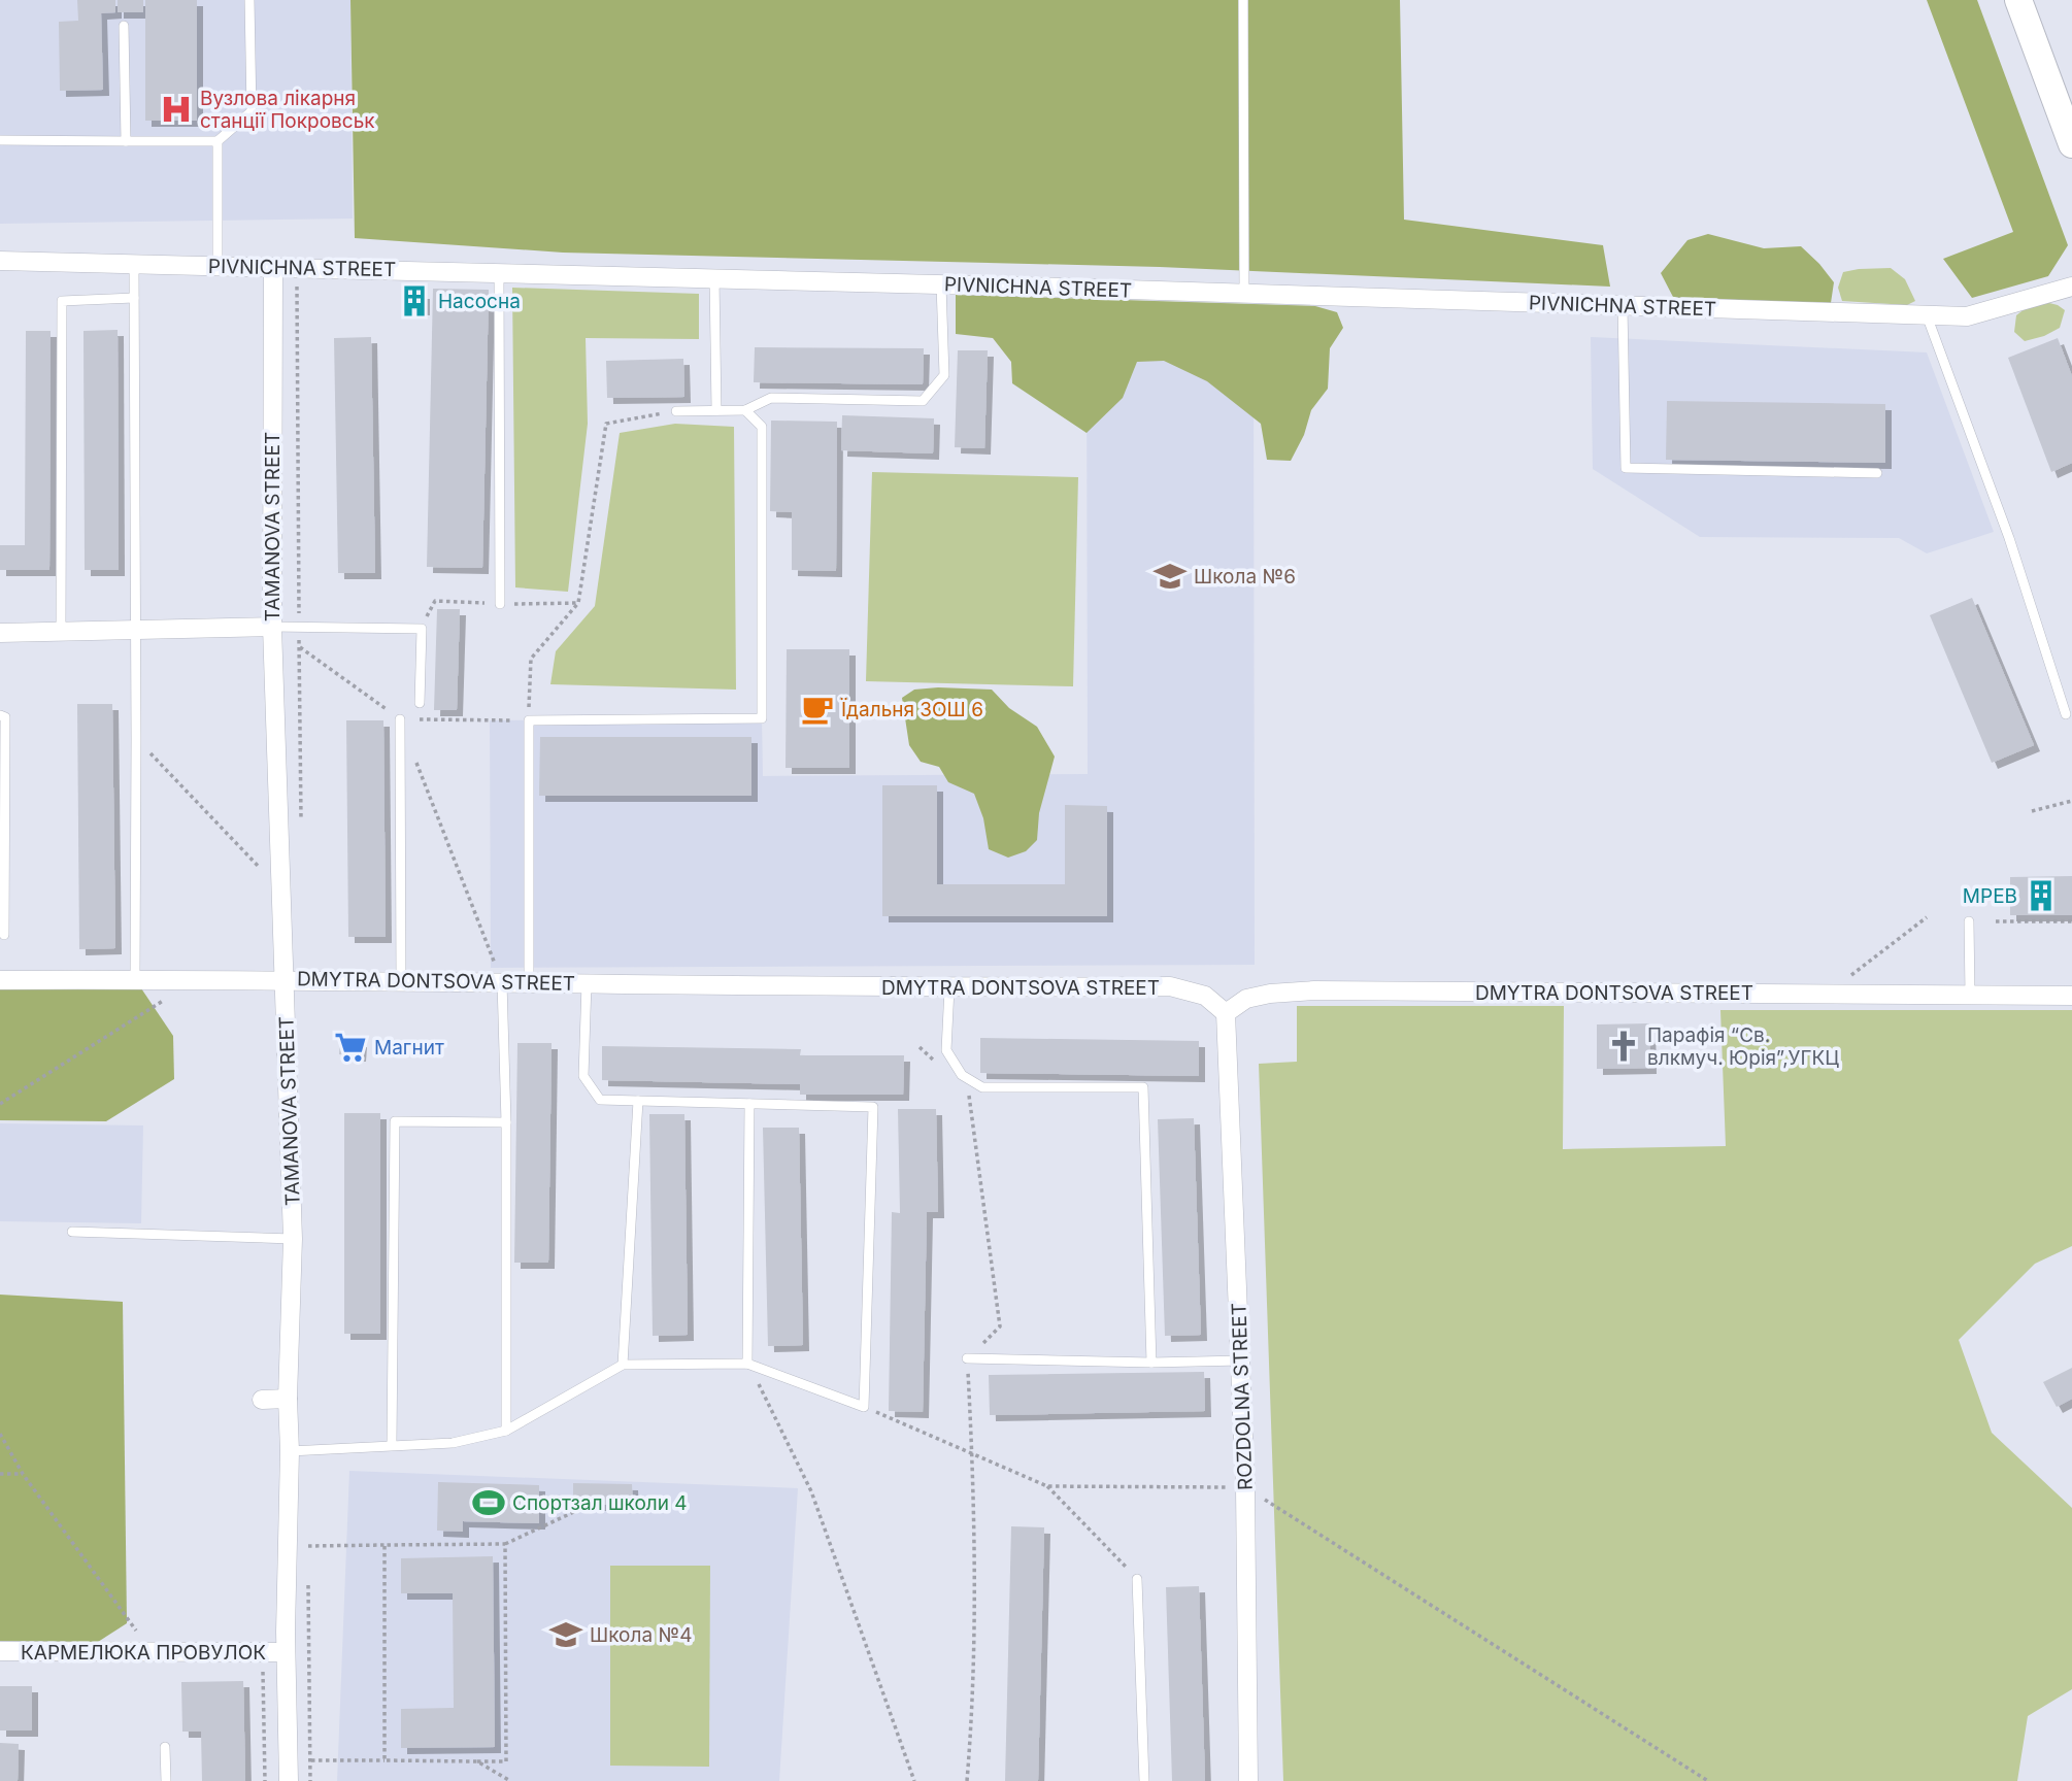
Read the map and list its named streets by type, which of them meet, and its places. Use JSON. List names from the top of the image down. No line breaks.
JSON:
{"streets":{"street":["PIVNICHNA STREET","TAMANOVA STREET","DMYTRA DONTSOVA STREET","ROZDOLNA STREET","КАРМЕЛЮКА ПРОВУЛОК"]},"crossings":[["PIVNICHNA STREET","TAMANOVA STREET"],["TAMANOVA STREET","DMYTRA DONTSOVA STREET"],["TAMANOVA STREET","КАРМЕЛЮКА ПРОВУЛОК"],["DMYTRA DONTSOVA STREET","ROZDOLNA STREET"]],"places":{"hospital":["Вузлова лікарня станції Покровськ"],"building":["Насосна","МРЕВ"],"school or university":["Школа №6","Школа №4"],"cafe":["Їдальня ЗОШ 6"],"church":["Парафія “Св. влкмуч. Юрія”,УГКЦ"],"supermarket":["Магнит"],"sports":["Спортзал школи 4"]}}
